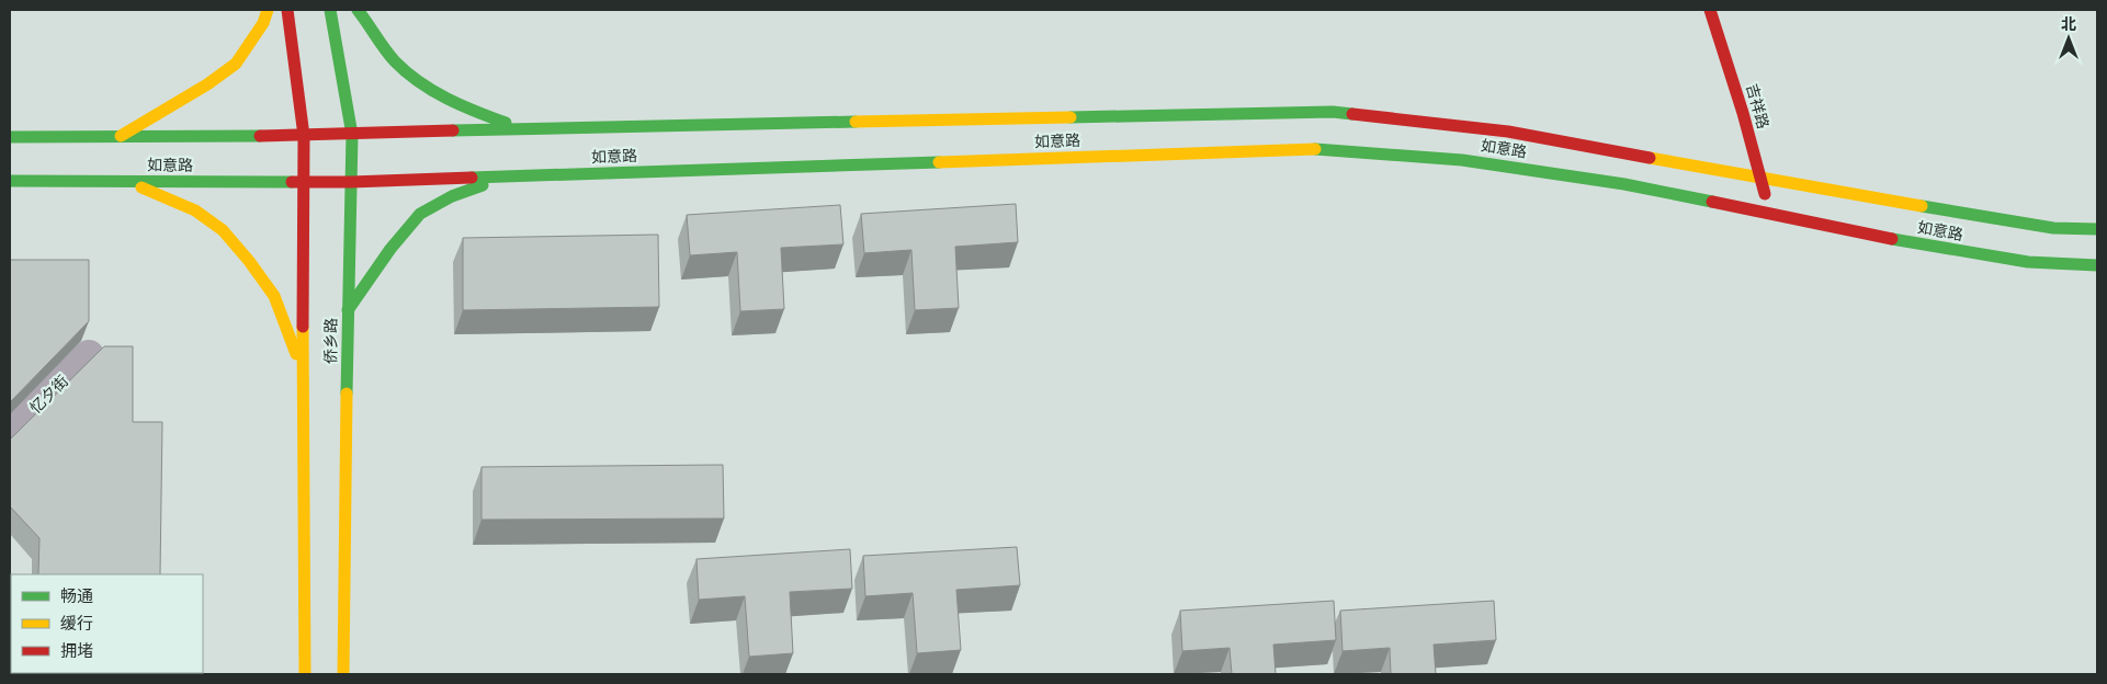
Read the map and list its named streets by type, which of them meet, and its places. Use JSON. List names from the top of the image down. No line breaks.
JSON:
{"streets":{"street":["吉祥路","如意路","侨乡路","忆夕街"]},"crossings":[["吉祥路","如意路"],["如意路","侨乡路"]],"legend":["畅通","缓行","拥堵"],"north":"top"}
